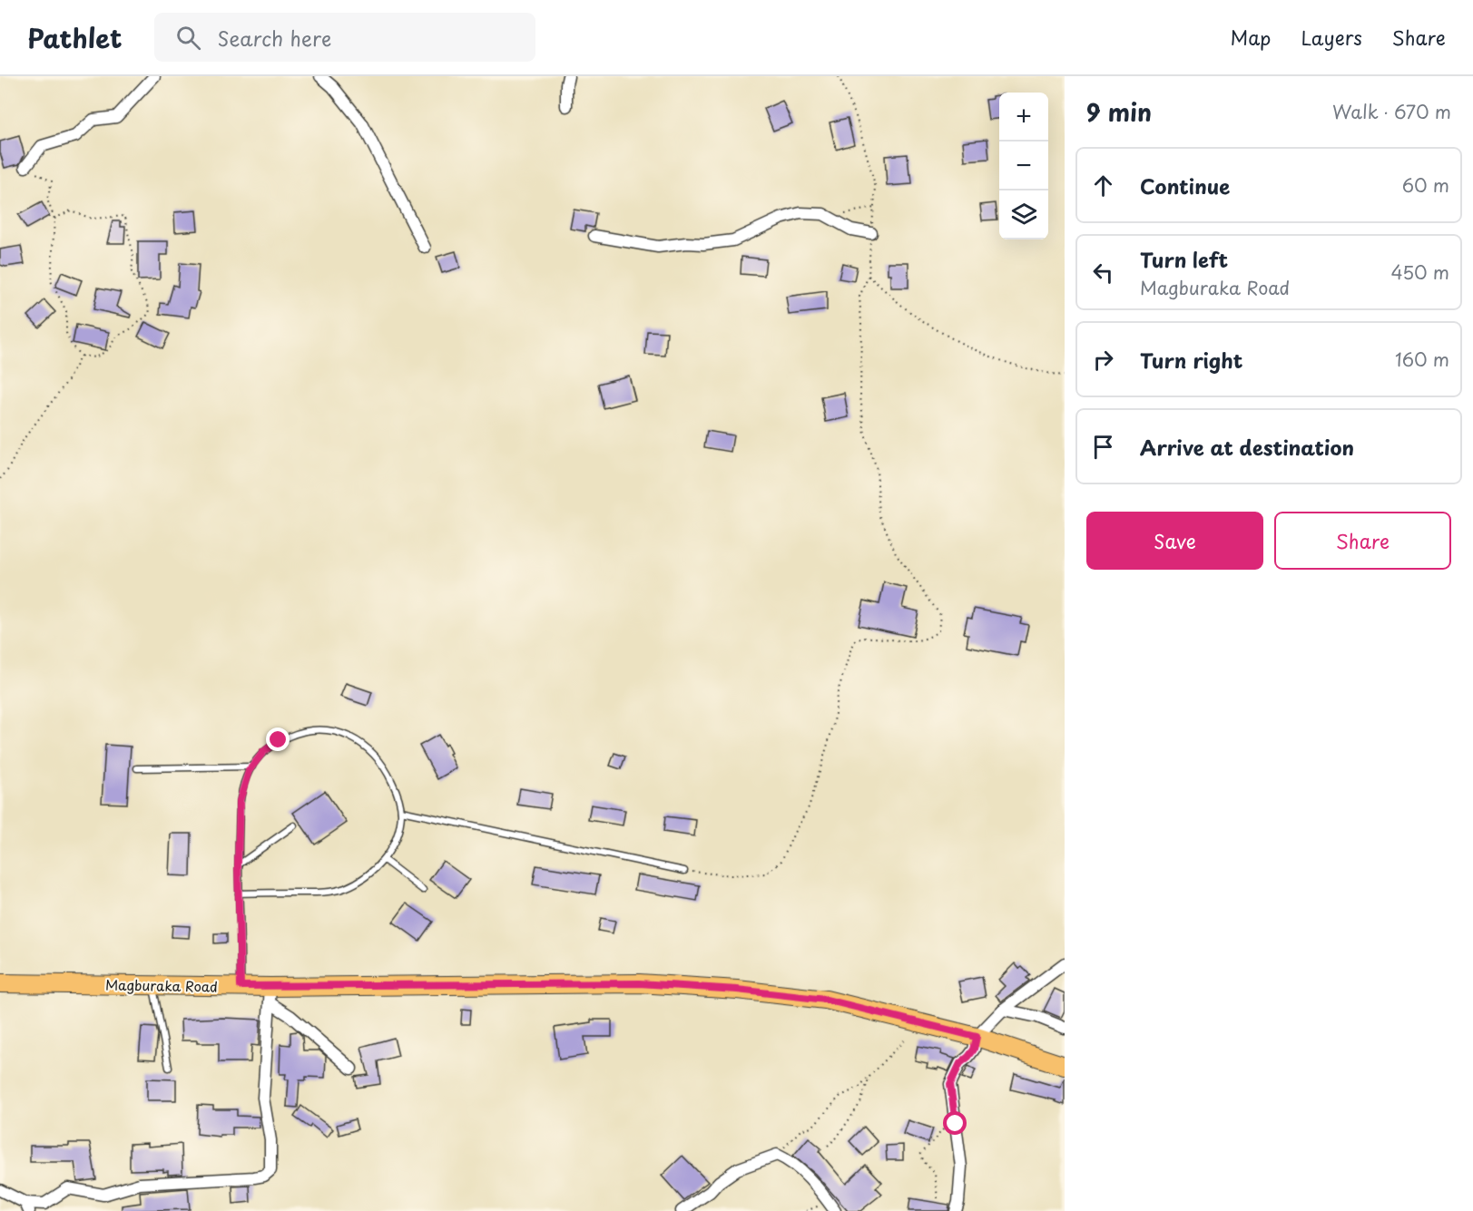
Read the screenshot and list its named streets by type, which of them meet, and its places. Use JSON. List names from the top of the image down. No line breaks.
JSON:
{"streets":{"main road":["Magburaka Road"]},"page":{"header":"Pathlet","search":"Search here","nav":["Map","Layers","Share"],"heading":["9 min","Walk · 670 m"],"map_buttons":["+","−"],"list":[["Continue","60 m"],["Turn left","Magburaka Road","450 m"],["Turn right","160 m"],"Arrive at destination"],"buttons":["Save","Share"]}}
